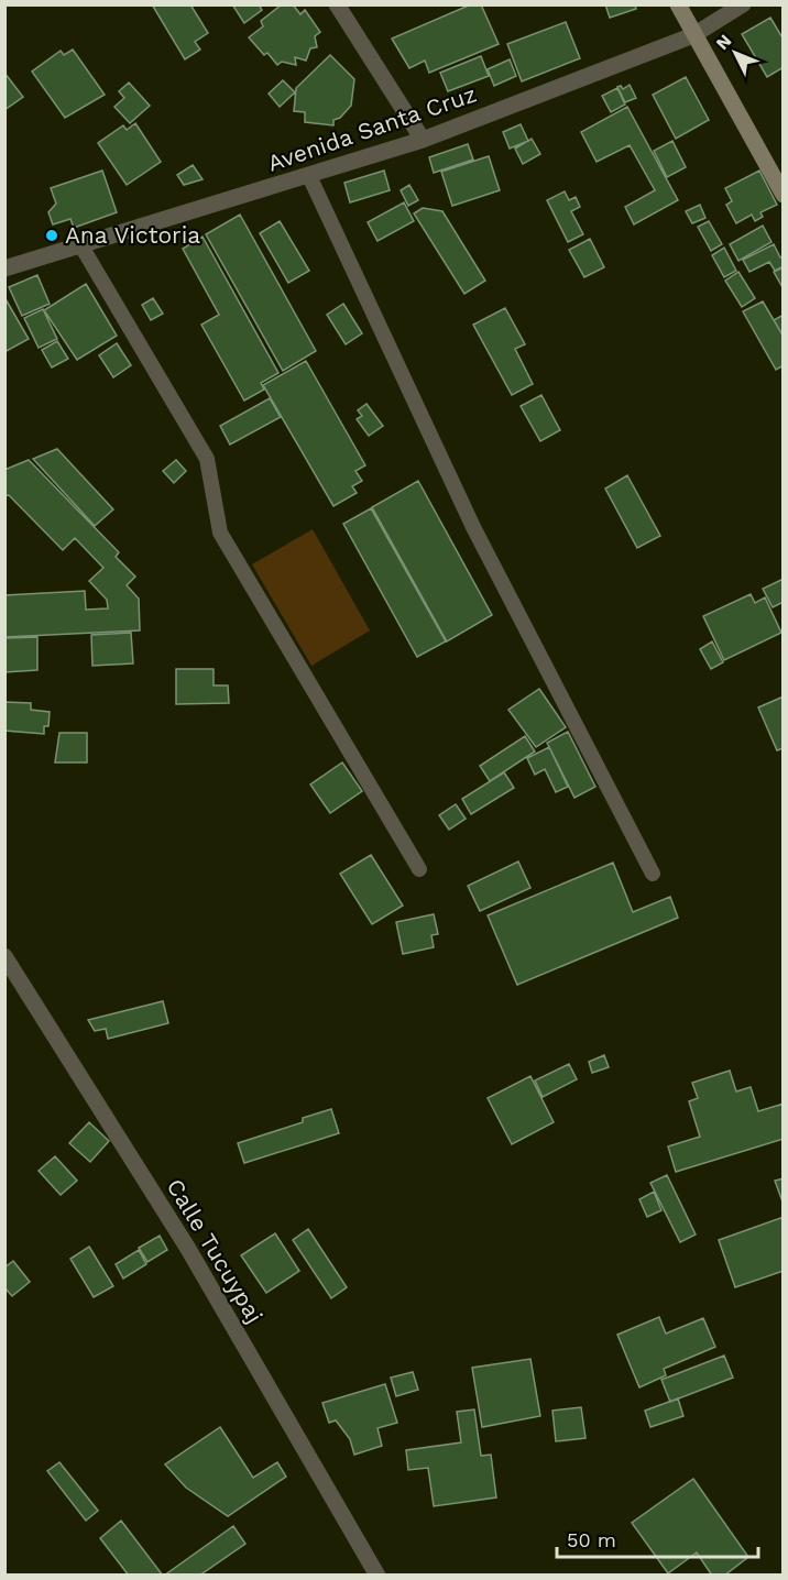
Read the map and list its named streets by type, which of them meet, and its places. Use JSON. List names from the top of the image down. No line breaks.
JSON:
{"streets":{"street":["Avenida Santa Cruz","Calle Tucuypaj"]},"places":["Ana Victoria"],"scale_bar":"50 m","north":"top left"}
